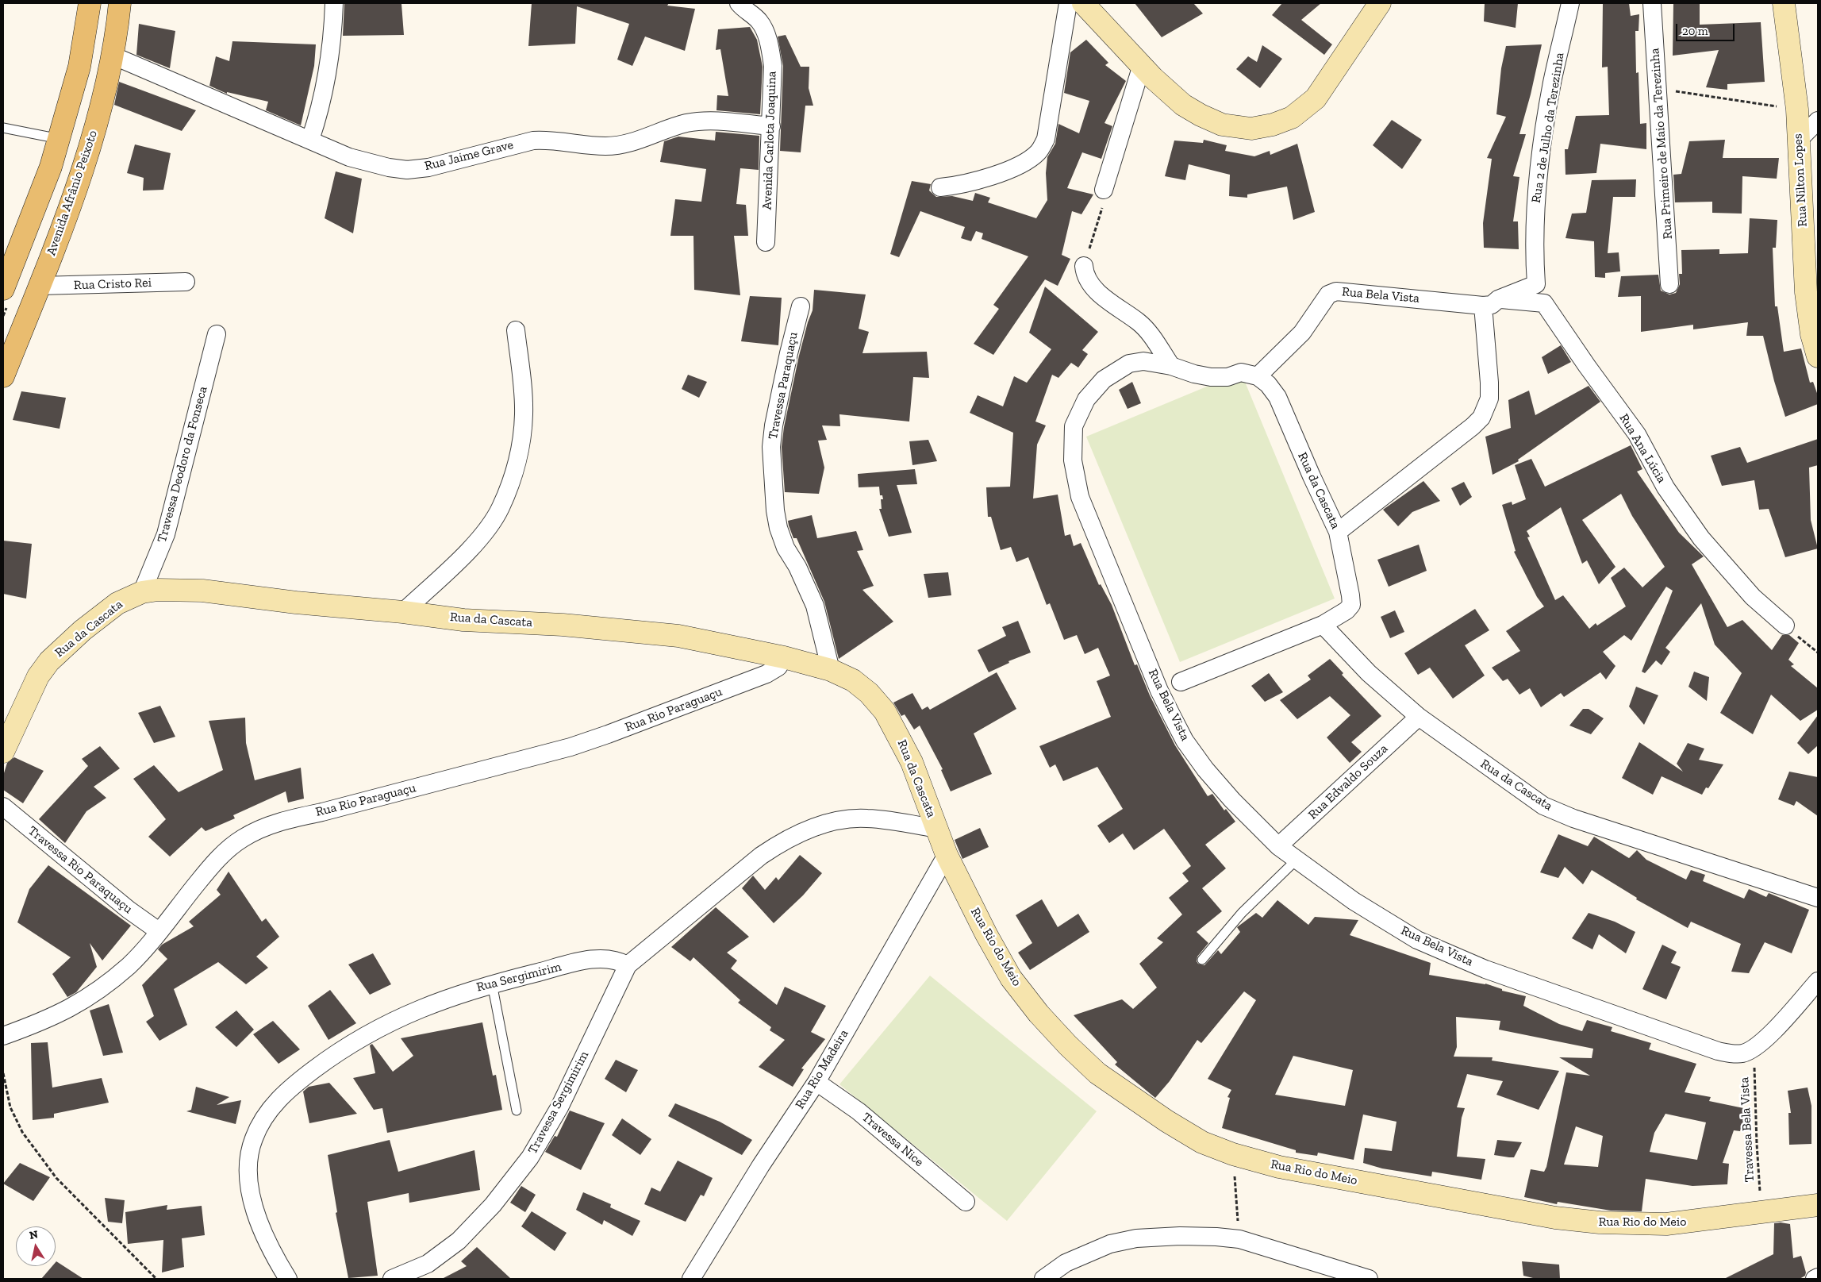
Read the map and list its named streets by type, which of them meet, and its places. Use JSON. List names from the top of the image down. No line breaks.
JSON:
{"streets":{"main road":["Rua Nilton Lopes","Avenida Afrânio Peixoto","Rua da Cascata","Rua Rio do Meio"],"street":["Rua 2 de Julho da Terezinha","Avenida Carlota Joaquina","Rua Primeiro de Maio da Terezinha","Rua Jaime Grave","Rua Cristo Rei","Rua Bela Vista","Travessa Paraquaçu","Rua Ana Lúcia","Travessa Deodoro da Fonseca","Rua Rio Paraguaçu","Rua Edvaldo Souza","Travessa Rio Paraquaçu","Rua Sergimirim","Rua Rio Madeira","Travessa Sergimirim","Travessa Nice"],"path":["Travessa Bela Vista"]},"crossings":[["Rua 2 de Julho da Terezinha","Rua Bela Vista"],["Rua 2 de Julho da Terezinha","Rua Ana Lúcia"],["Avenida Carlota Joaquina","Rua Jaime Grave"],["Rua Jaime Grave","Avenida Afrânio Peixoto"],["Avenida Afrânio Peixoto","Rua Cristo Rei"],["Rua Bela Vista","Rua Ana Lúcia"],["Rua Bela Vista","Rua da Cascata"],["Rua Bela Vista","Rua Edvaldo Souza"],["Rua Bela Vista","Travessa Bela Vista"],["Travessa Paraquaçu","Rua da Cascata"],["Travessa Deodoro da Fonseca","Rua da Cascata"],["Rua da Cascata","Rua Rio Paraguaçu"],["Rua da Cascata","Rua Edvaldo Souza"],["Rua da Cascata","Rua Rio do Meio"],["Rua da Cascata","Rua Rio Madeira"],["Rua Rio Paraguaçu","Travessa Rio Paraquaçu"],["Rua Rio do Meio","Rua Rio Madeira"],["Rua Rio do Meio","Travessa Bela Vista"],["Rua Sergimirim","Travessa Sergimirim"],["Rua Rio Madeira","Travessa Nice"]],"scale_bar":"20 m","north":"top"}
